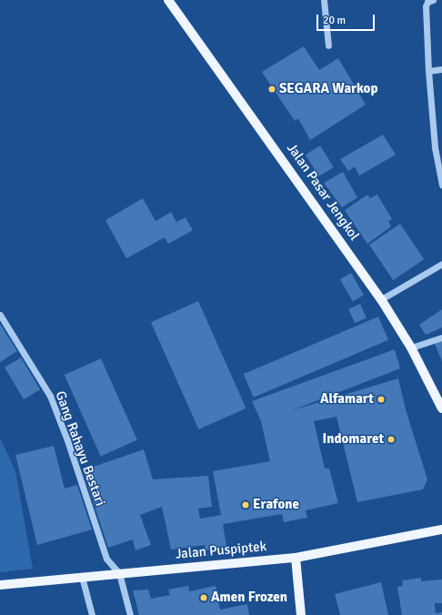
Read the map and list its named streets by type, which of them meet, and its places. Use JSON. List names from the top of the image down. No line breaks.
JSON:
{"streets":{"main road":["Jalan Pasar Jengkol","Jalan Puspiptek"],"street":["Gang Rahayu Bestari"]},"crossings":[["Gang Rahayu Bestari","Jalan Puspiptek"]],"places":["SEGARA Warkop","Alfamart","Indomaret","Erafone","Amen Frozen"],"scale_bar":"20 m"}
